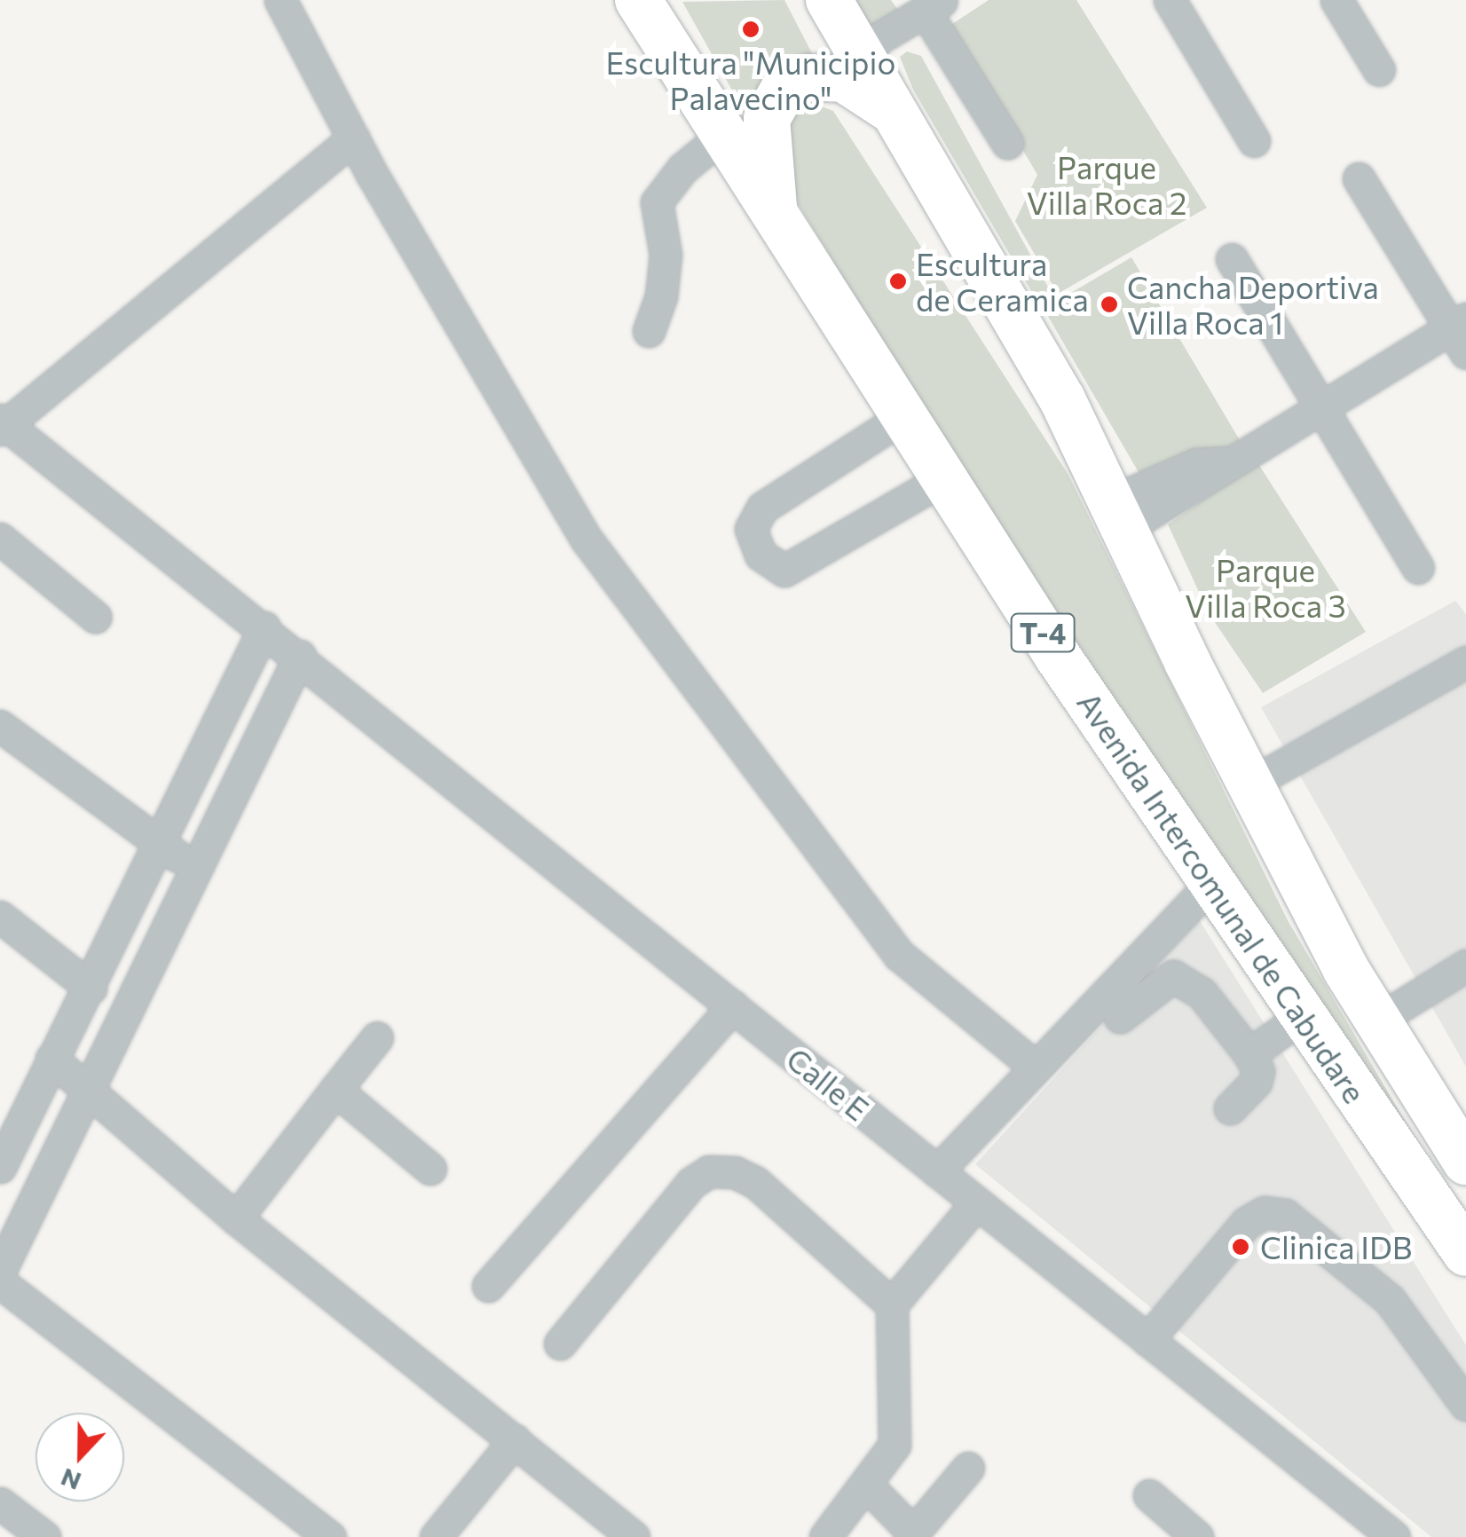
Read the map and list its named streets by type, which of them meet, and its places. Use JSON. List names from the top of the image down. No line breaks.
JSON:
{"streets":{"highway":["T-4","Avenida Intercomunal de Cabudare"],"street":["Calle E"]},"crossings":[["T-4","Avenida Intercomunal de Cabudare"]],"parks":["Parque Villa Roca 2","Parque Villa Roca 3"],"places":["Escultura \"Municipio Palavecino\"","Escultura de Ceramica","Cancha Deportiva Villa Roca 1","Clinica IDB"],"north":"bottom"}
